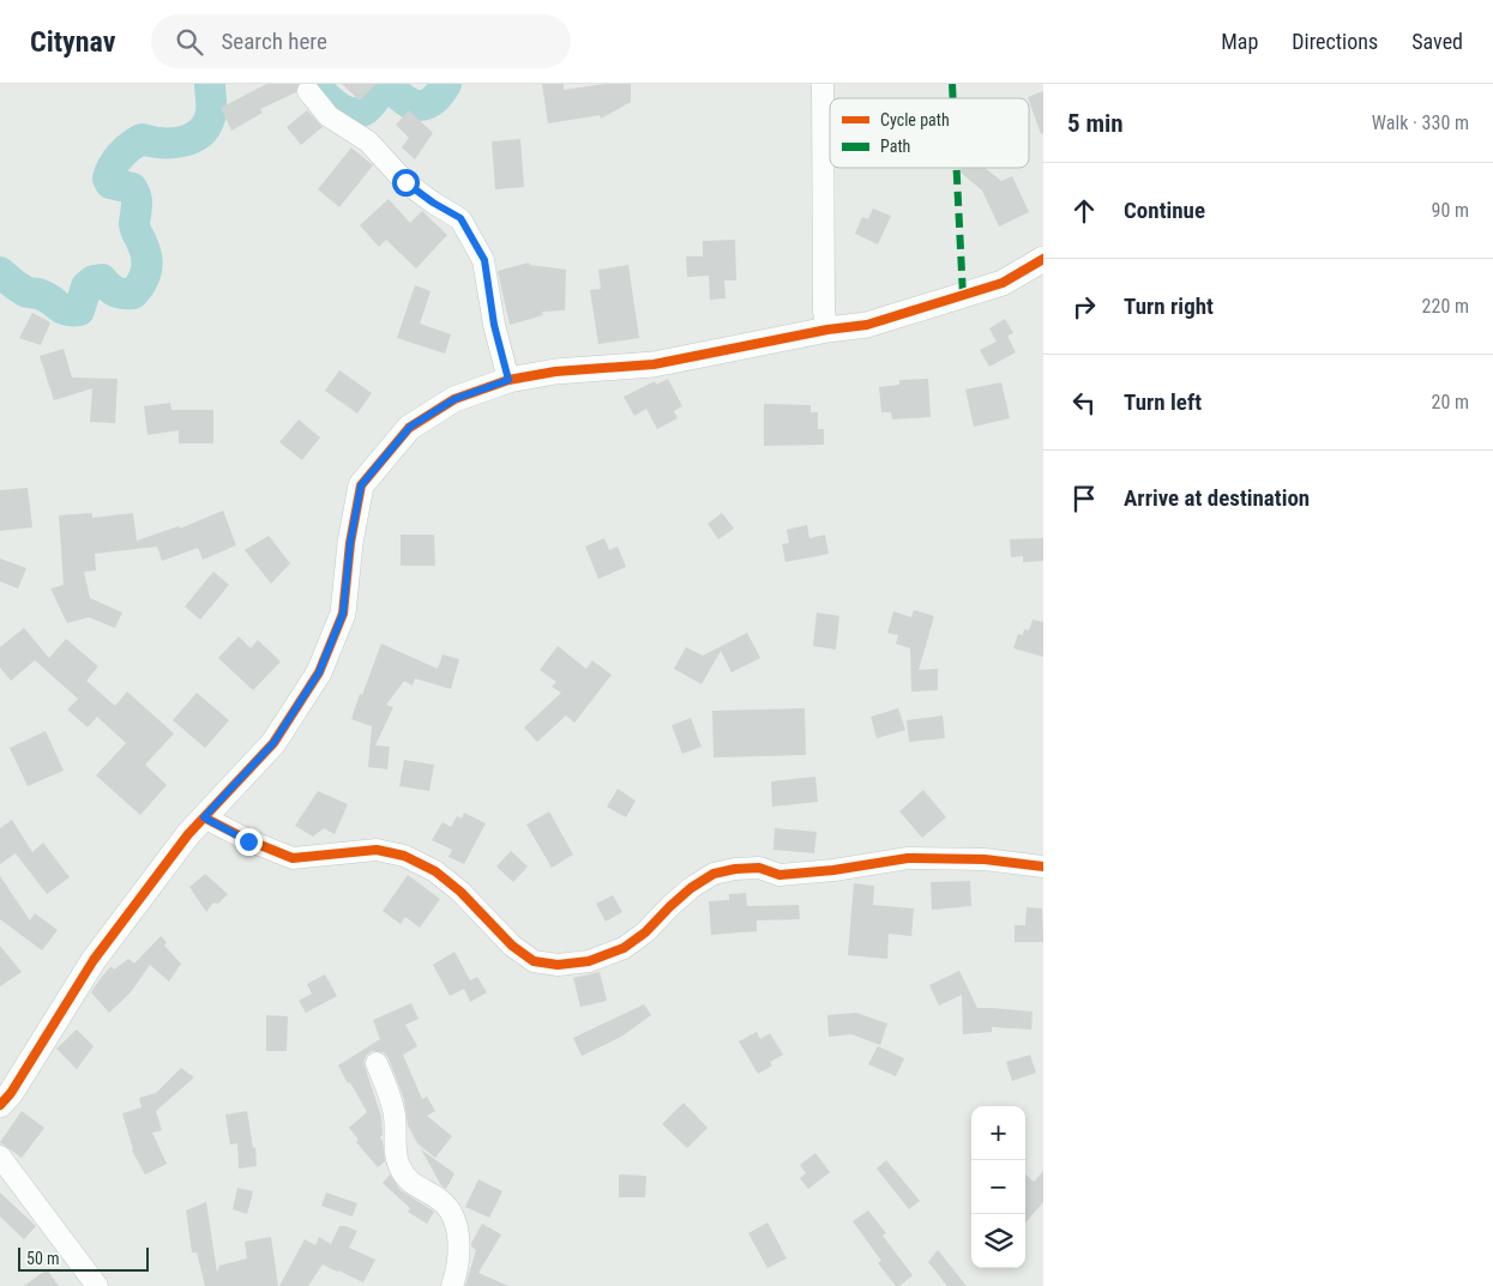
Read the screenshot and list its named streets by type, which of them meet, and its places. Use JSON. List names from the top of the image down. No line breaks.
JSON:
{"legend":["Cycle path","Path"],"scale_bar":"50 m","page":{"header":"Citynav","search":"Search here","nav":["Map","Directions","Saved"],"heading":["5 min","Walk · 330 m"],"list":[["Continue","90 m"],["Turn right","220 m"],["Turn left","20 m"],"Arrive at destination"],"map_buttons":["+","−"],"scale":"50 m"}}
